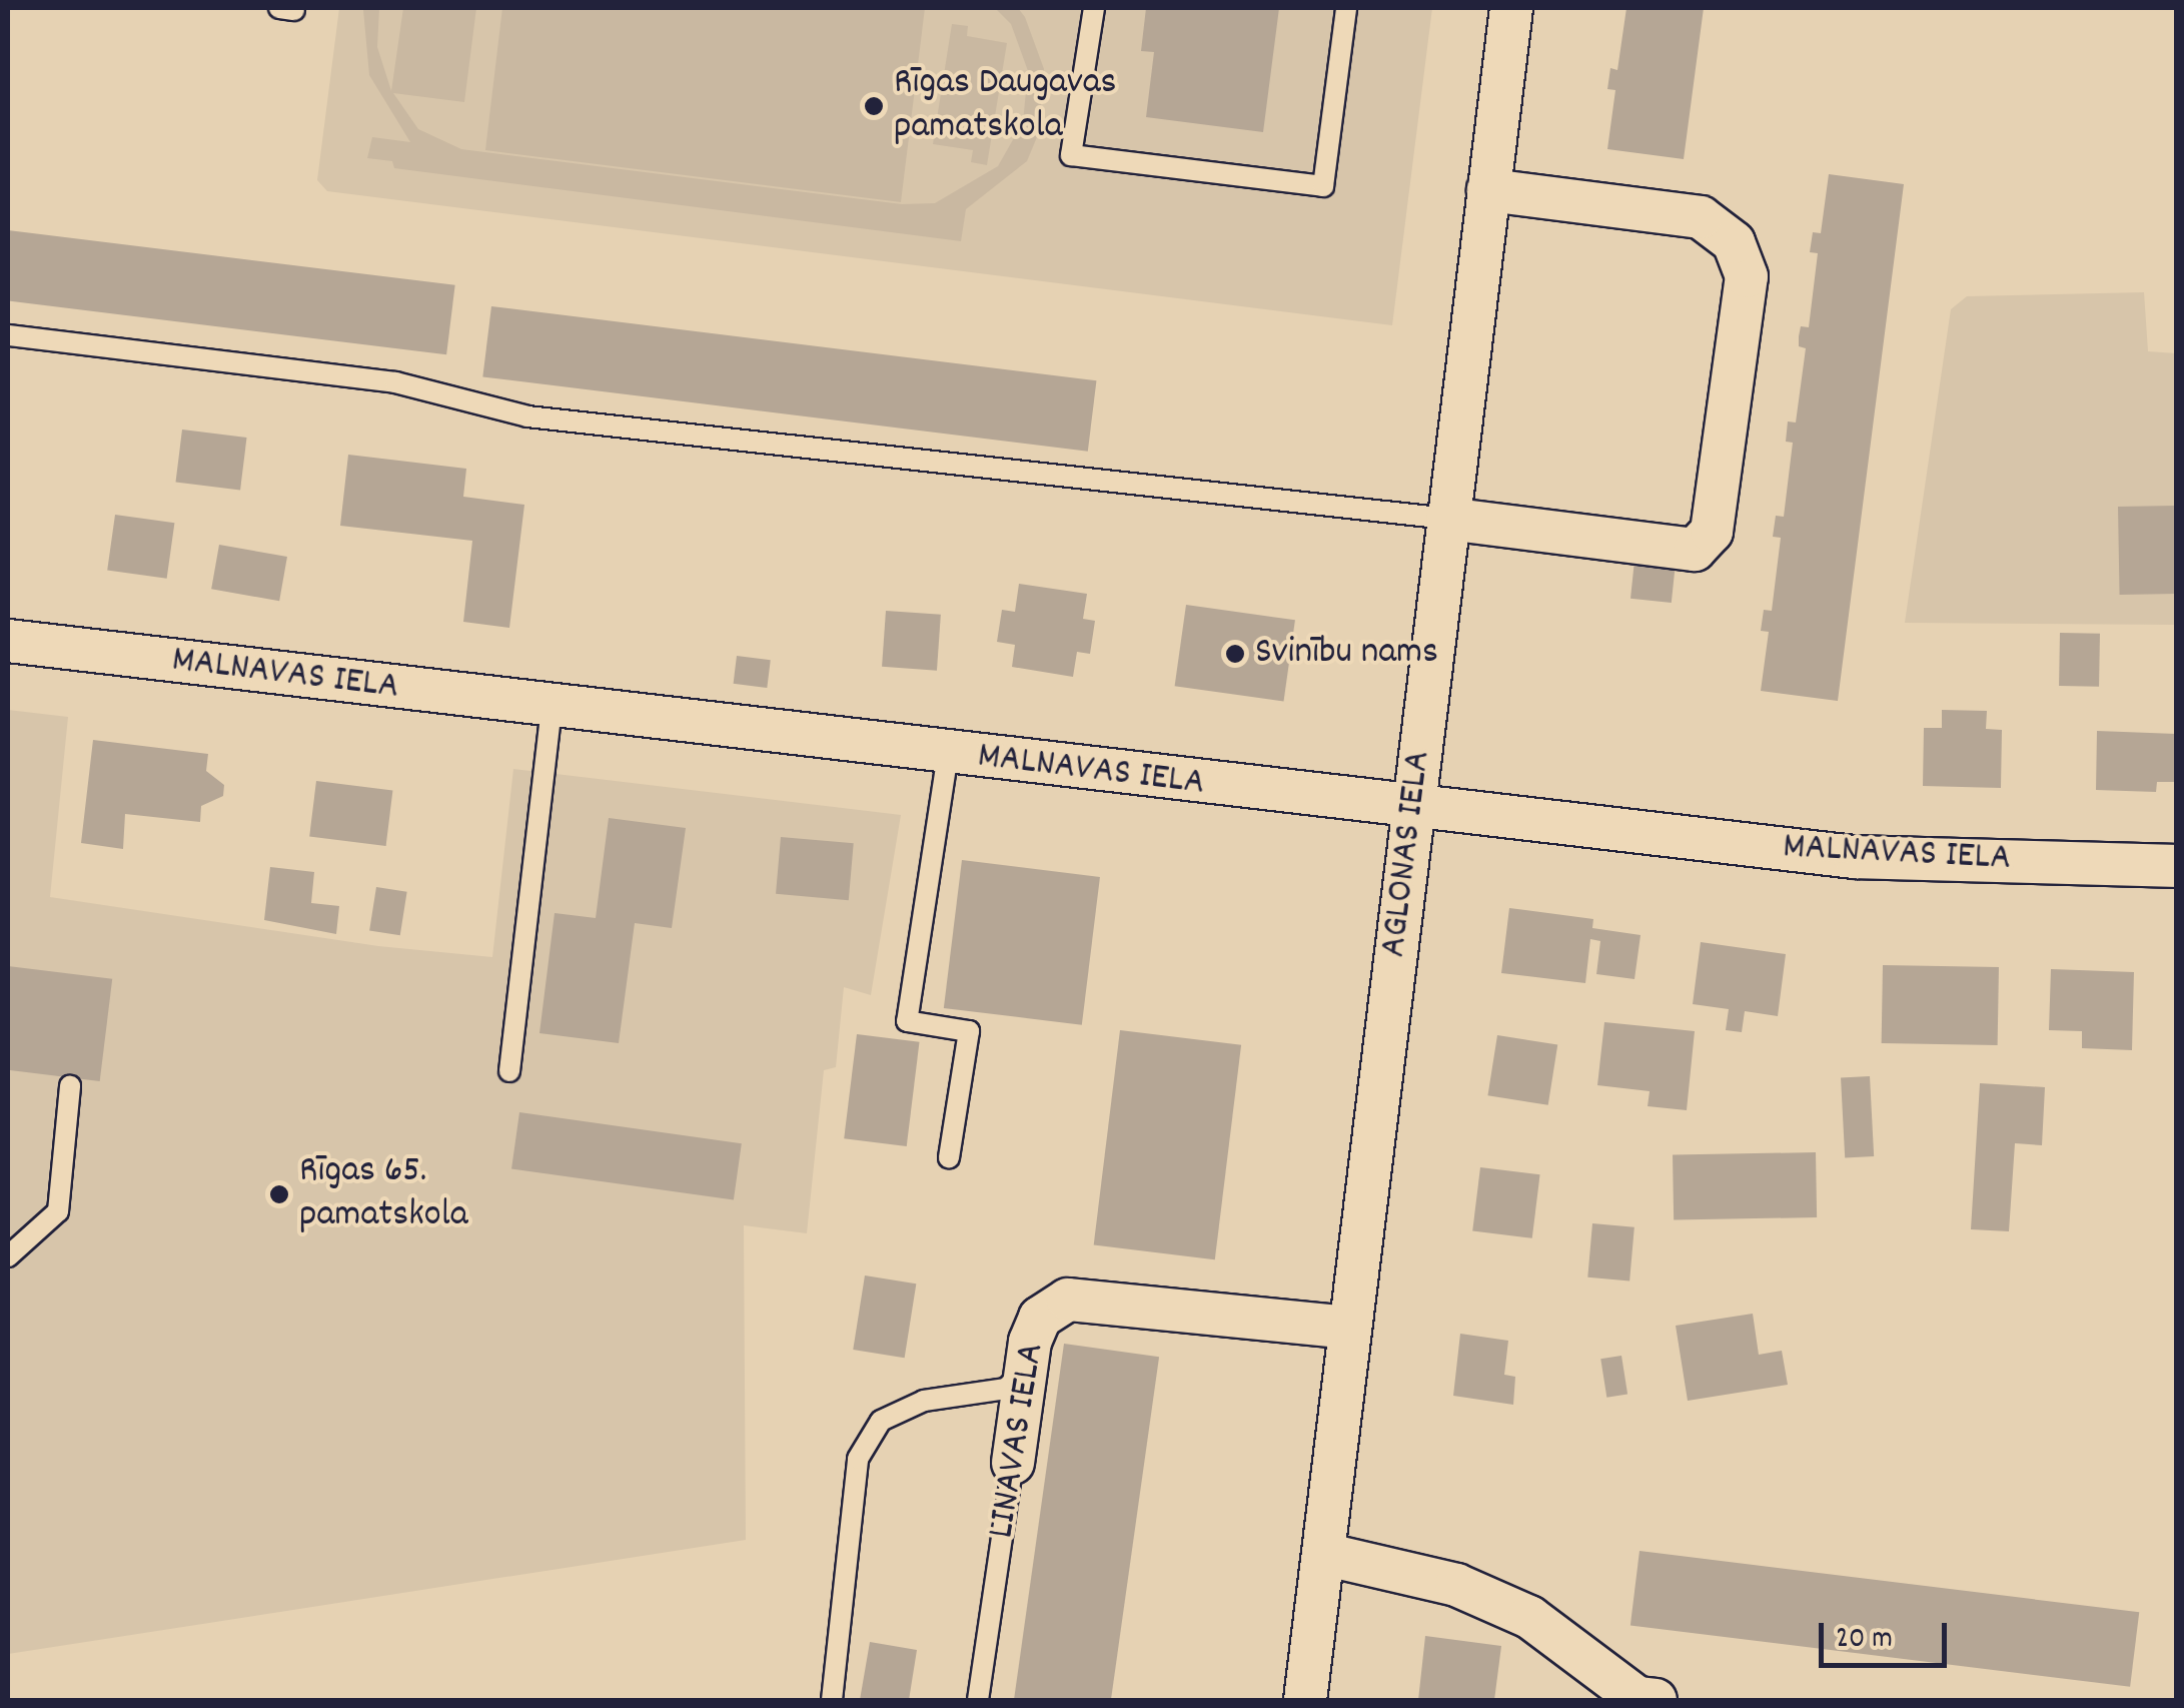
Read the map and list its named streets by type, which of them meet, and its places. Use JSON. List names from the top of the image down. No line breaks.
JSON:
{"streets":{"street":["MALNAVAS IELA","AGLONAS IELA","LINAVAS IELA"]},"crossings":[["MALNAVAS IELA","AGLONAS IELA"],["AGLONAS IELA","LINAVAS IELA"]],"places":["Rīgas Daugavas pamatskola","Svinību nams","Rīgas 65. pamatskola"],"scale_bar":"20 m"}
